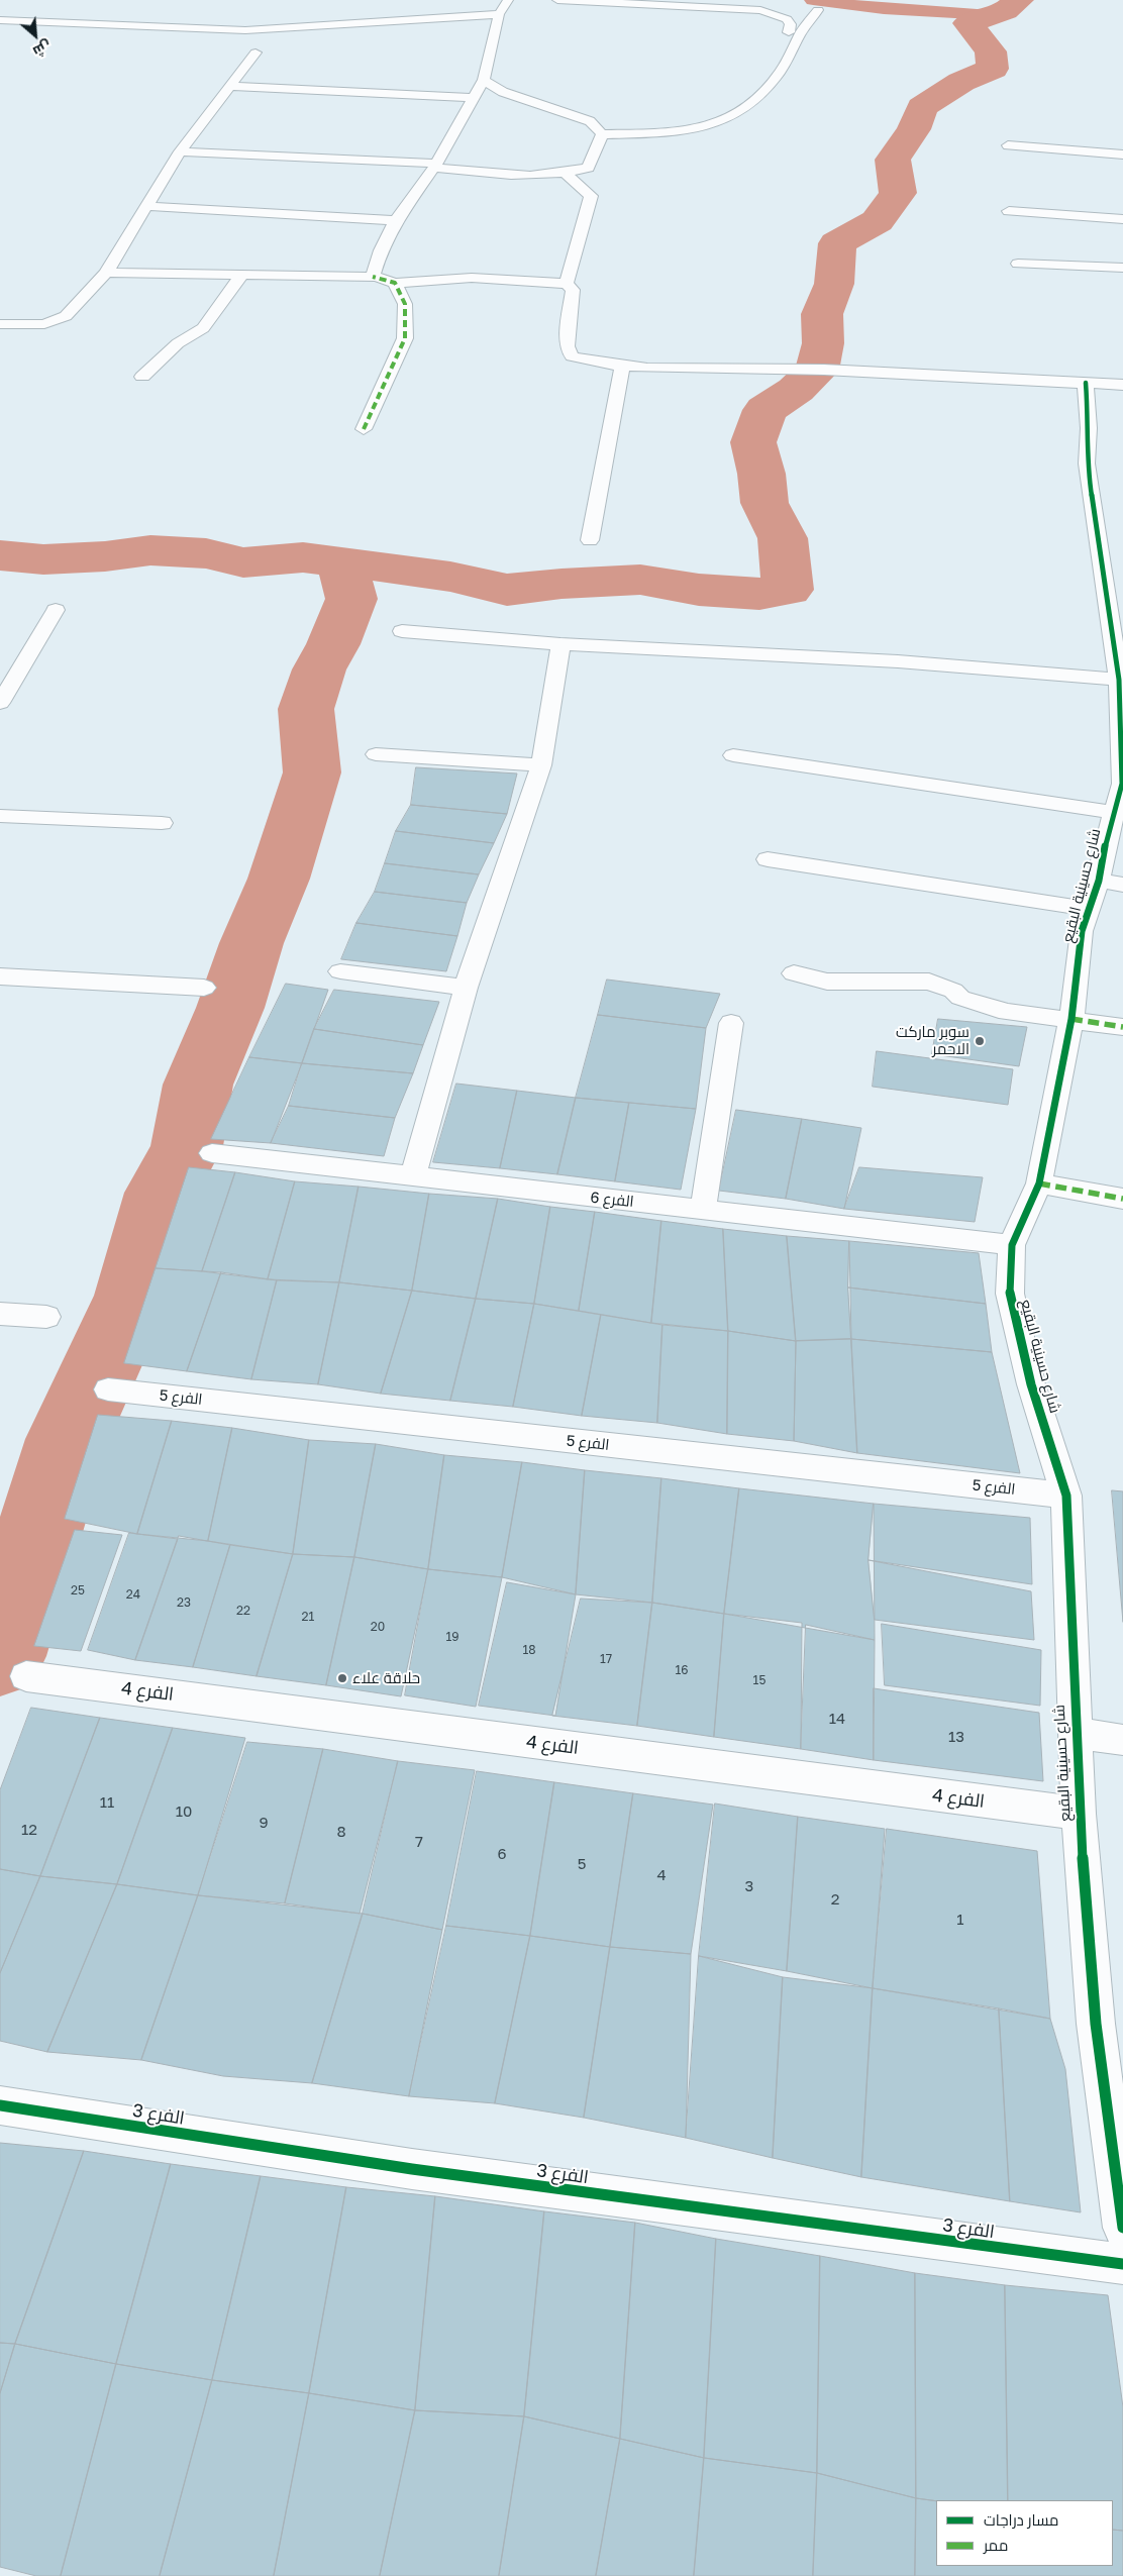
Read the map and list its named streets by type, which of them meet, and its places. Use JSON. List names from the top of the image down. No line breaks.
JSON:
{"streets":{"street":["شارع حسينية البقيع","الفرع 6","الفرع 5","الفرع 4","الفرع 3"]},"crossings":[["شارع حسينية البقيع","الفرع 6"],["شارع حسينية البقيع","الفرع 5"],["شارع حسينية البقيع","الفرع 4"]],"places":["سوبر ماركت الاحمر","حلاقة علاء"],"house_numbers":["25","24","23","22","21","20","19","18","17","16","15","14","13","11","10","9","12","8","7","6","5","4","3","2","1"],"legend":["مسار دراجات","ممر"],"north":"bottom right"}
